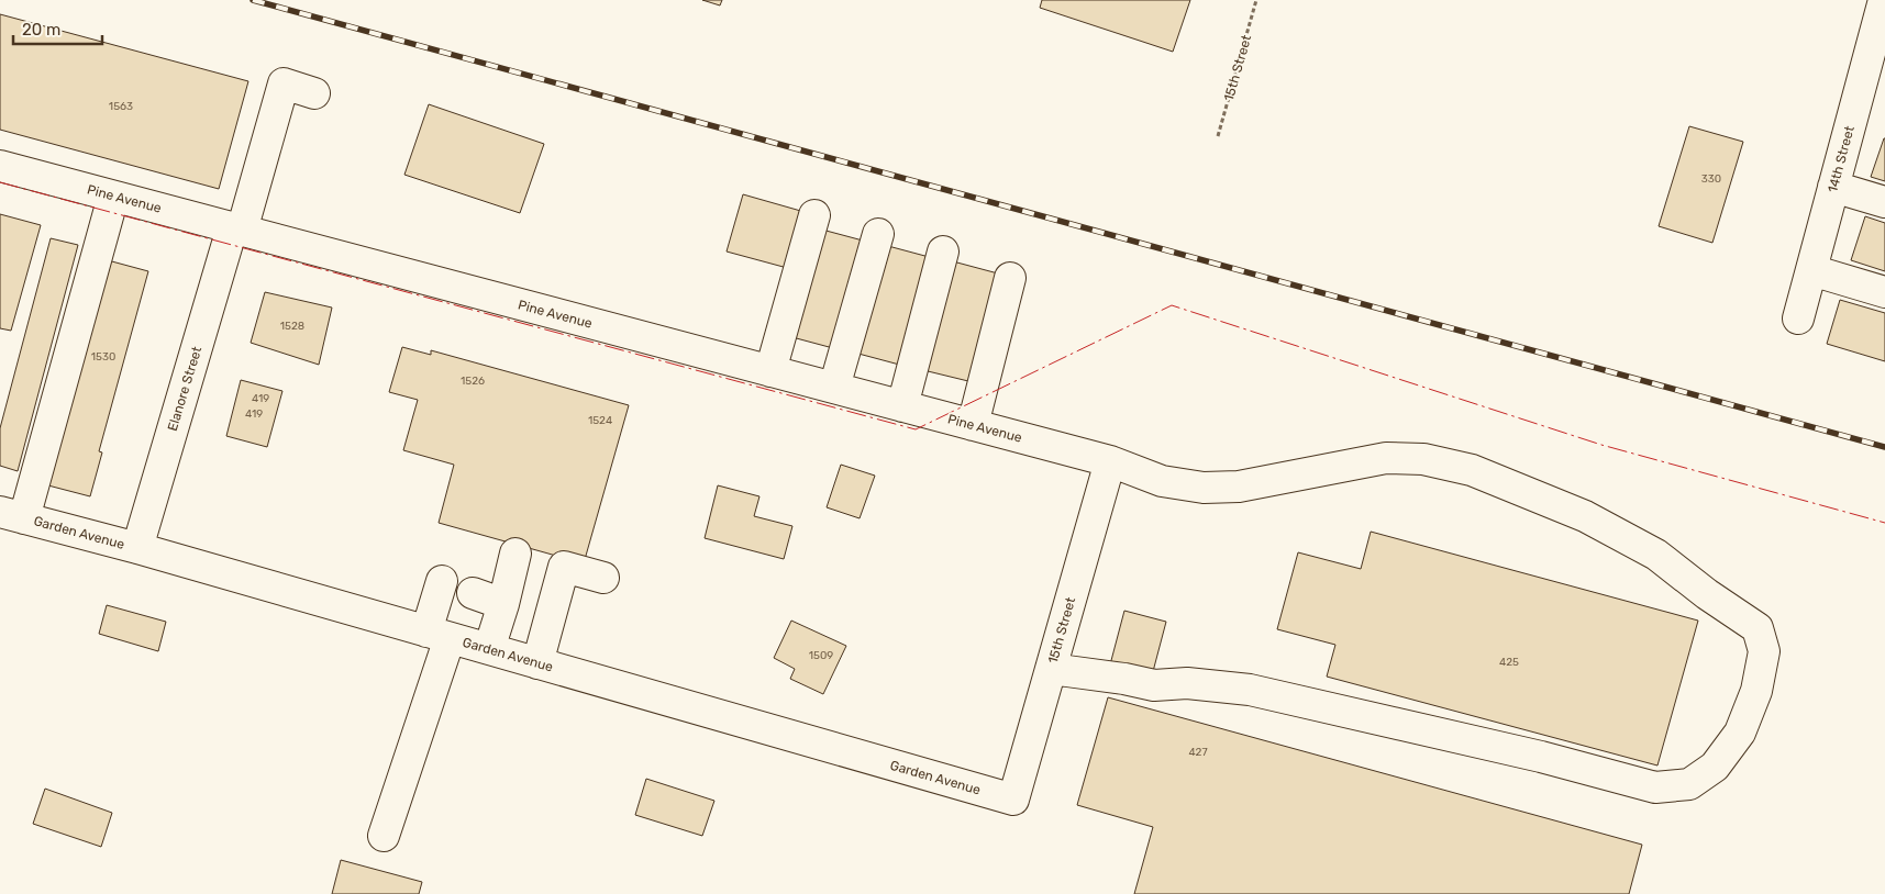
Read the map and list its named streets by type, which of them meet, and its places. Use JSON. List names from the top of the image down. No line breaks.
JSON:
{"streets":{"street":["15th Street","14th Street","Pine Avenue","Elanore Street","Garden Avenue"]},"crossings":[["15th Street","Pine Avenue"],["15th Street","Garden Avenue"],["Pine Avenue","Elanore Street"],["Elanore Street","Garden Avenue"]],"house_numbers":["1563","330","1528","1530","1526","419","419","1524","1509","425","427"],"scale_bar":"20 m"}
